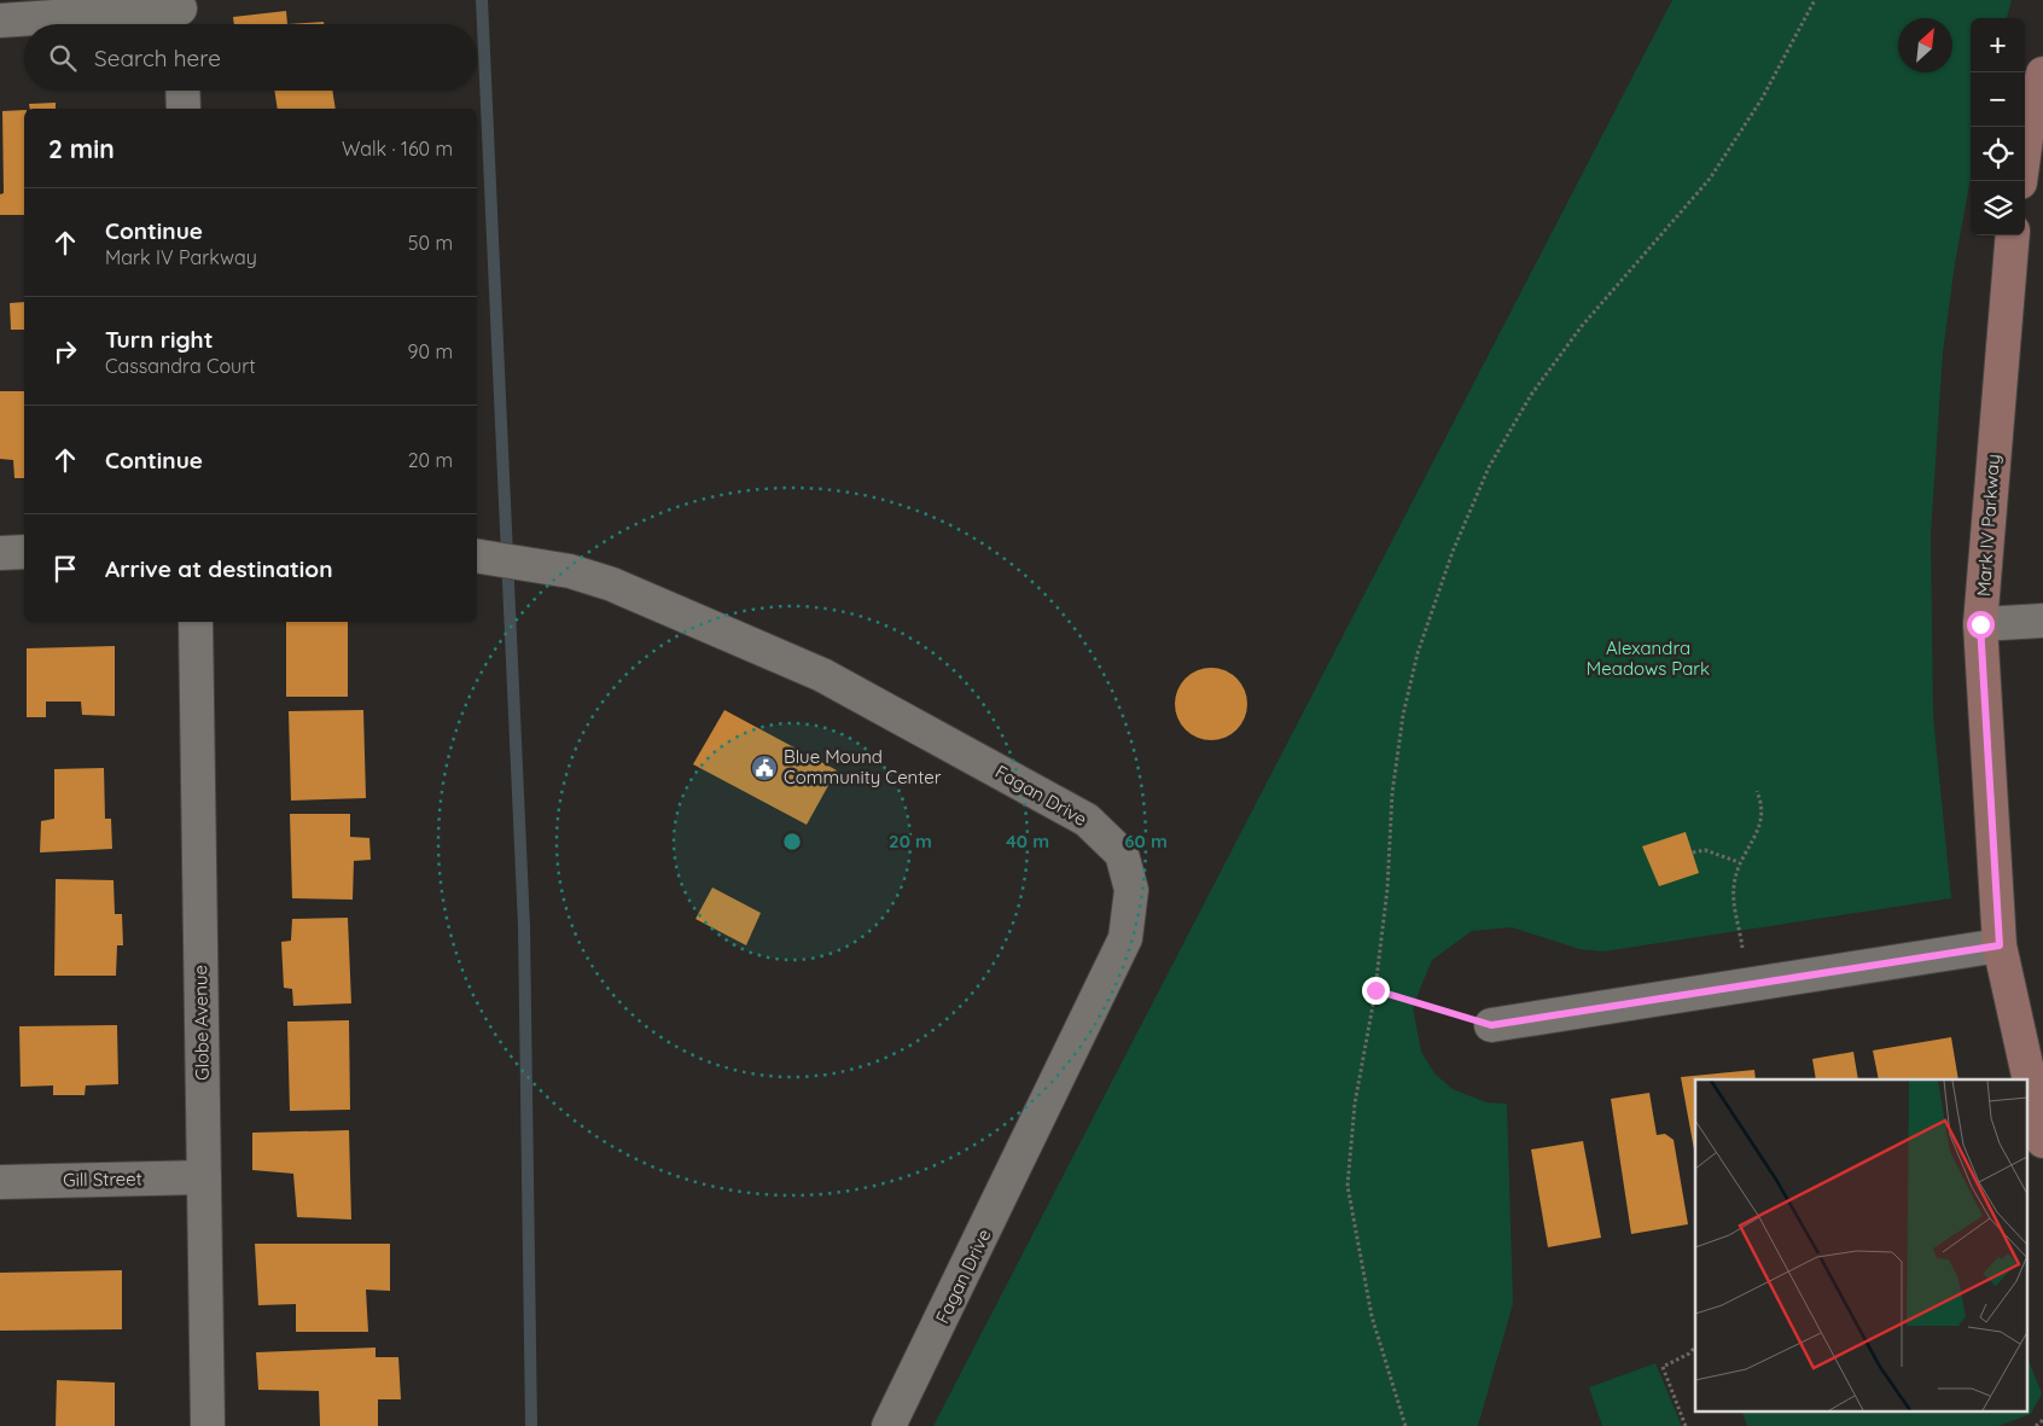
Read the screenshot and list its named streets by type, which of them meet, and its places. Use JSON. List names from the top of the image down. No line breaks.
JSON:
{"streets":{"main road":["Mark IV Parkway"],"street":["Fagan Drive","Globe Avenue","Gill Street"]},"crossings":[["Globe Avenue","Gill Street"]],"parks":["Alexandra Meadows Park"],"places":{"public building":["Blue Mound Community Center"]},"north":"top right","page":{"map_buttons":["+","−"],"search":"Search here","heading":["2 min","Walk · 160 m"],"list":[["Continue","Mark IV Parkway","50 m"],["Turn right","Cassandra Court","90 m"],["Continue","20 m"],"Arrive at destination"]},"rings":["20 m","40 m","60 m"]}
